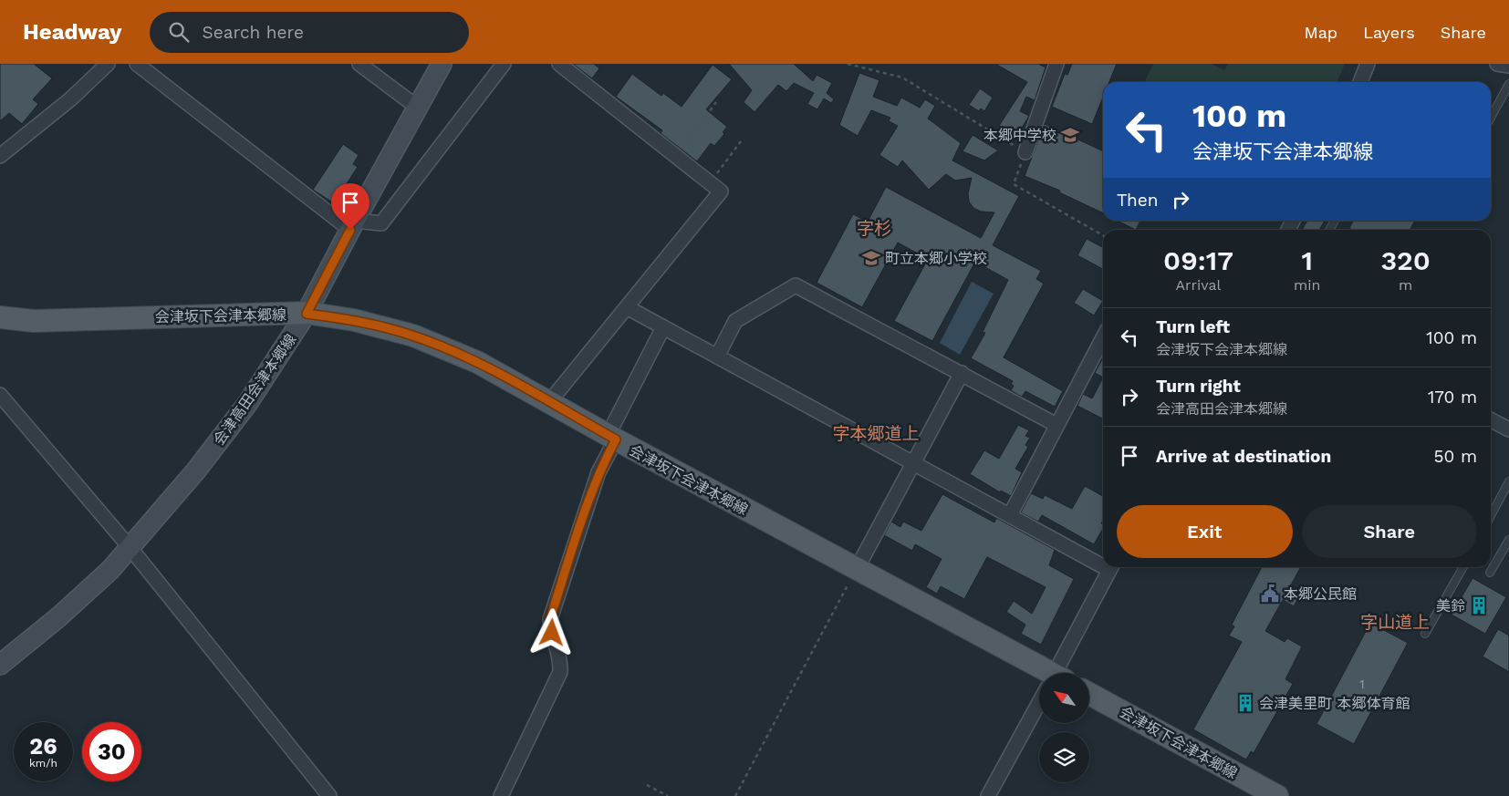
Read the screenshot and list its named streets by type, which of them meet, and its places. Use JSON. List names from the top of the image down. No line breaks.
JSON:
{"streets":{"main road":["会津坂下会津本郷線","会津高田会津本郷線"]},"crossings":[["会津坂下会津本郷線","会津高田会津本郷線"]],"districts":["字杉","字本郷道上","字山道上"],"places":{"school or university":["本郷中学校","町立本郷小学校"],"public building":["本郷公民館"],"building":["美鈴","会津美里町 本郷体育館"]},"house_numbers":["1"],"north":"top left","page":{"header":"Headway","search":"Search here","nav":["Map","Layers","Share"],"turn":["100 m","会津坂下会津本郷線"],"then":"Then","eta":["09:17","Arrival","1","min","320","m"],"list":[{"name":"Turn left","note":"会津坂下会津本郷線","value":"100 m"},{"name":"Turn right","note":"会津高田会津本郷線","value":"170 m"},{"name":"Arrive at destination","value":"50 m"}],"buttons":["Exit","Share"],"speed":"26 km/h","limit":"30"}}
